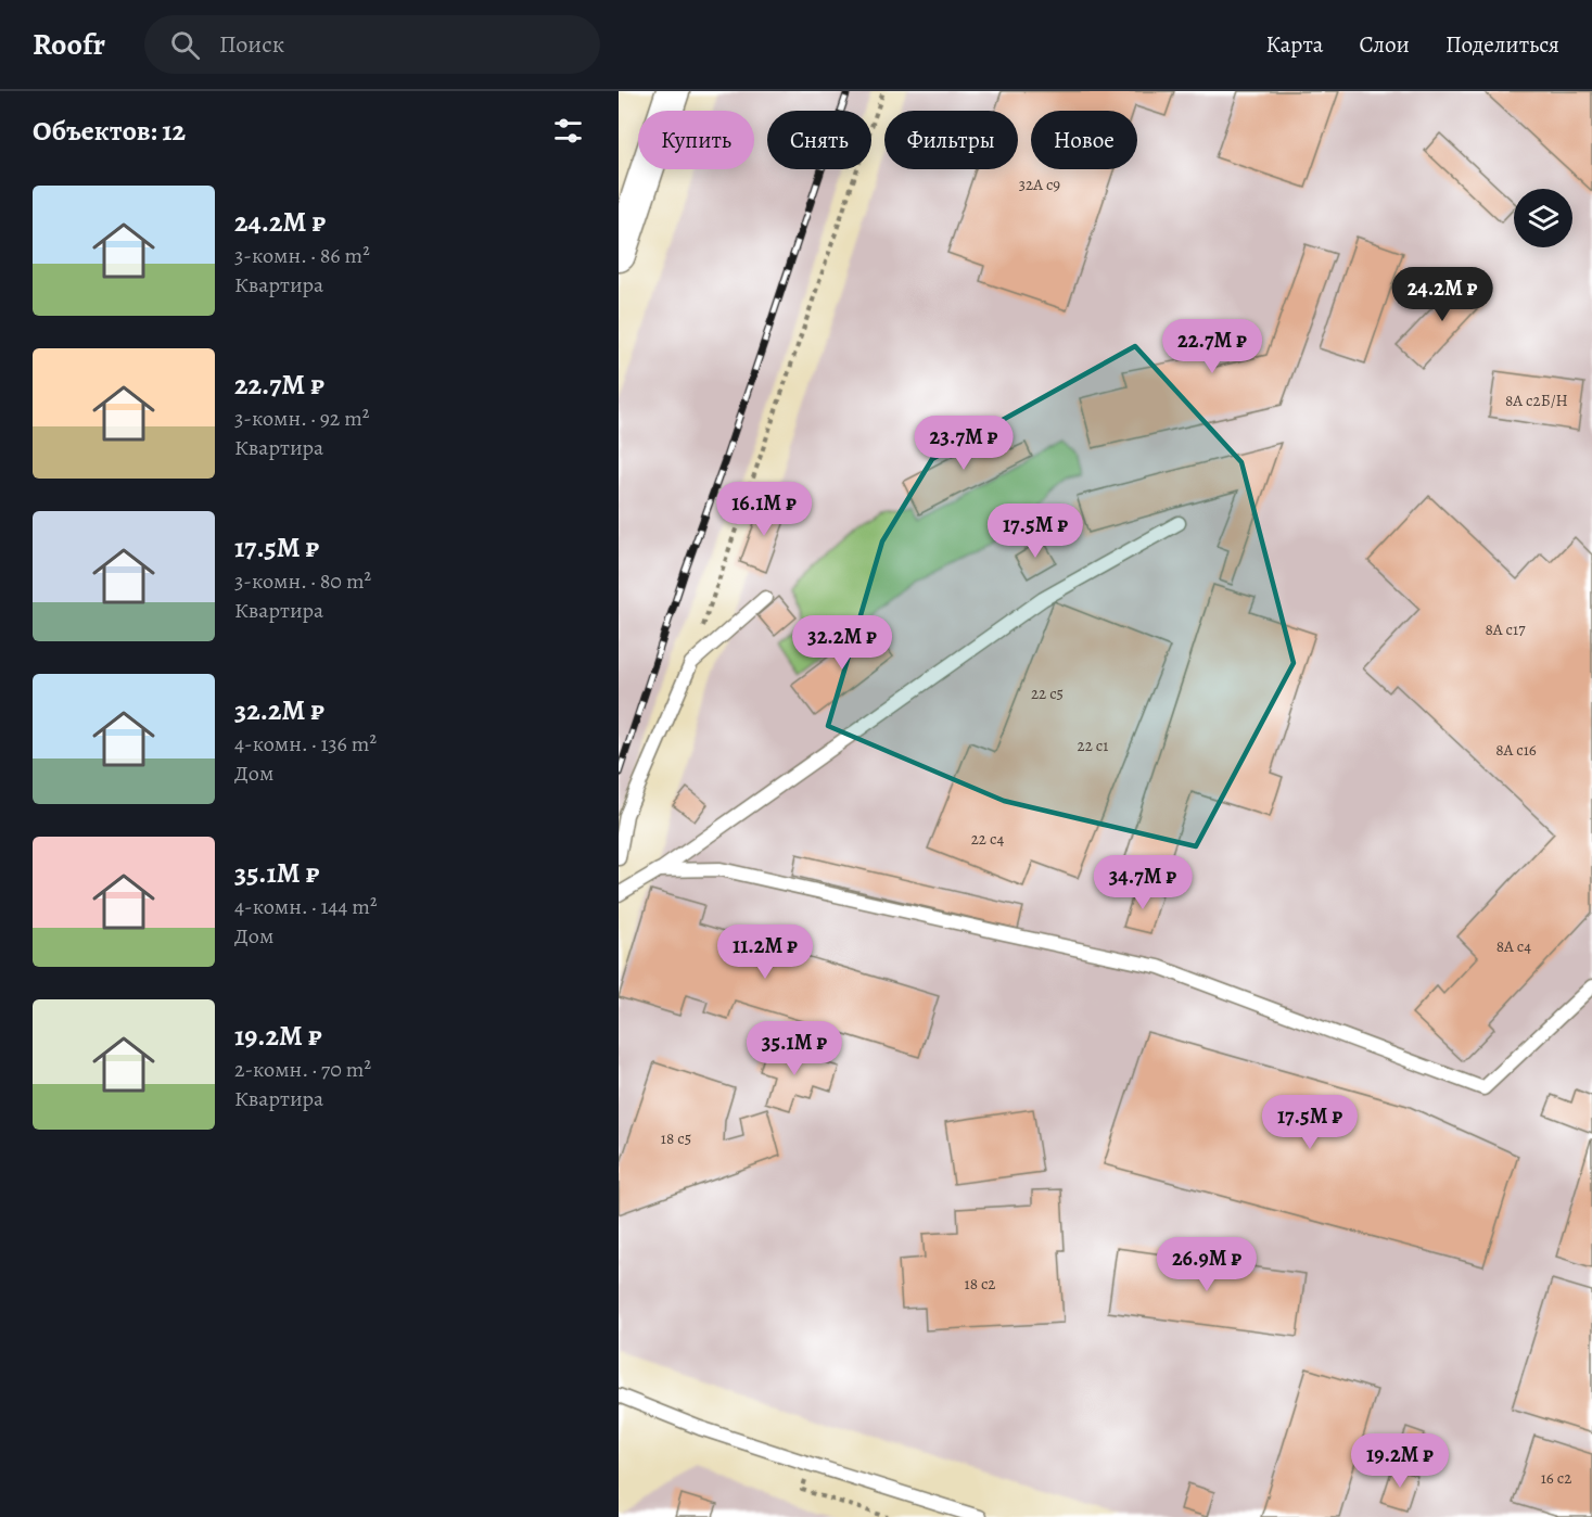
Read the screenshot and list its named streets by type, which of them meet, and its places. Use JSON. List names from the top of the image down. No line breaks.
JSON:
{"house_numbers":["32А с9","8А с2Б/Н","8А с17","22 с5","22 с1","8А с16","22 с4","8А с4","18 с5","18 с2","16 с2"],"page":{"header":"Roofr","search":"Поиск","nav":["Карта","Слои","Поделиться"],"heading":"Объектов: 12","chip":["Купить","Снять","Фильтры","Новое"],"list":[{"name":"24.2M ₽","note":"3-комн. · 86 m² · Квартира"},{"name":"22.7M ₽","note":"3-комн. · 92 m² · Квартира"},{"name":"17.5M ₽","note":"3-комн. · 80 m² · Квартира"},{"name":"32.2M ₽","note":"4-комн. · 136 m² · Дом"},{"name":"35.1M ₽","note":"4-комн. · 144 m² · Дом"},{"name":"19.2M ₽","note":"2-комн. · 70 m² · Квартира"}],"price":["24.2M ₽","22.7M ₽","23.7M ₽","16.1M ₽","17.5M ₽","32.2M ₽","34.7M ₽","11.2M ₽","35.1M ₽","17.5M ₽","26.9M ₽","19.2M ₽"]}}
